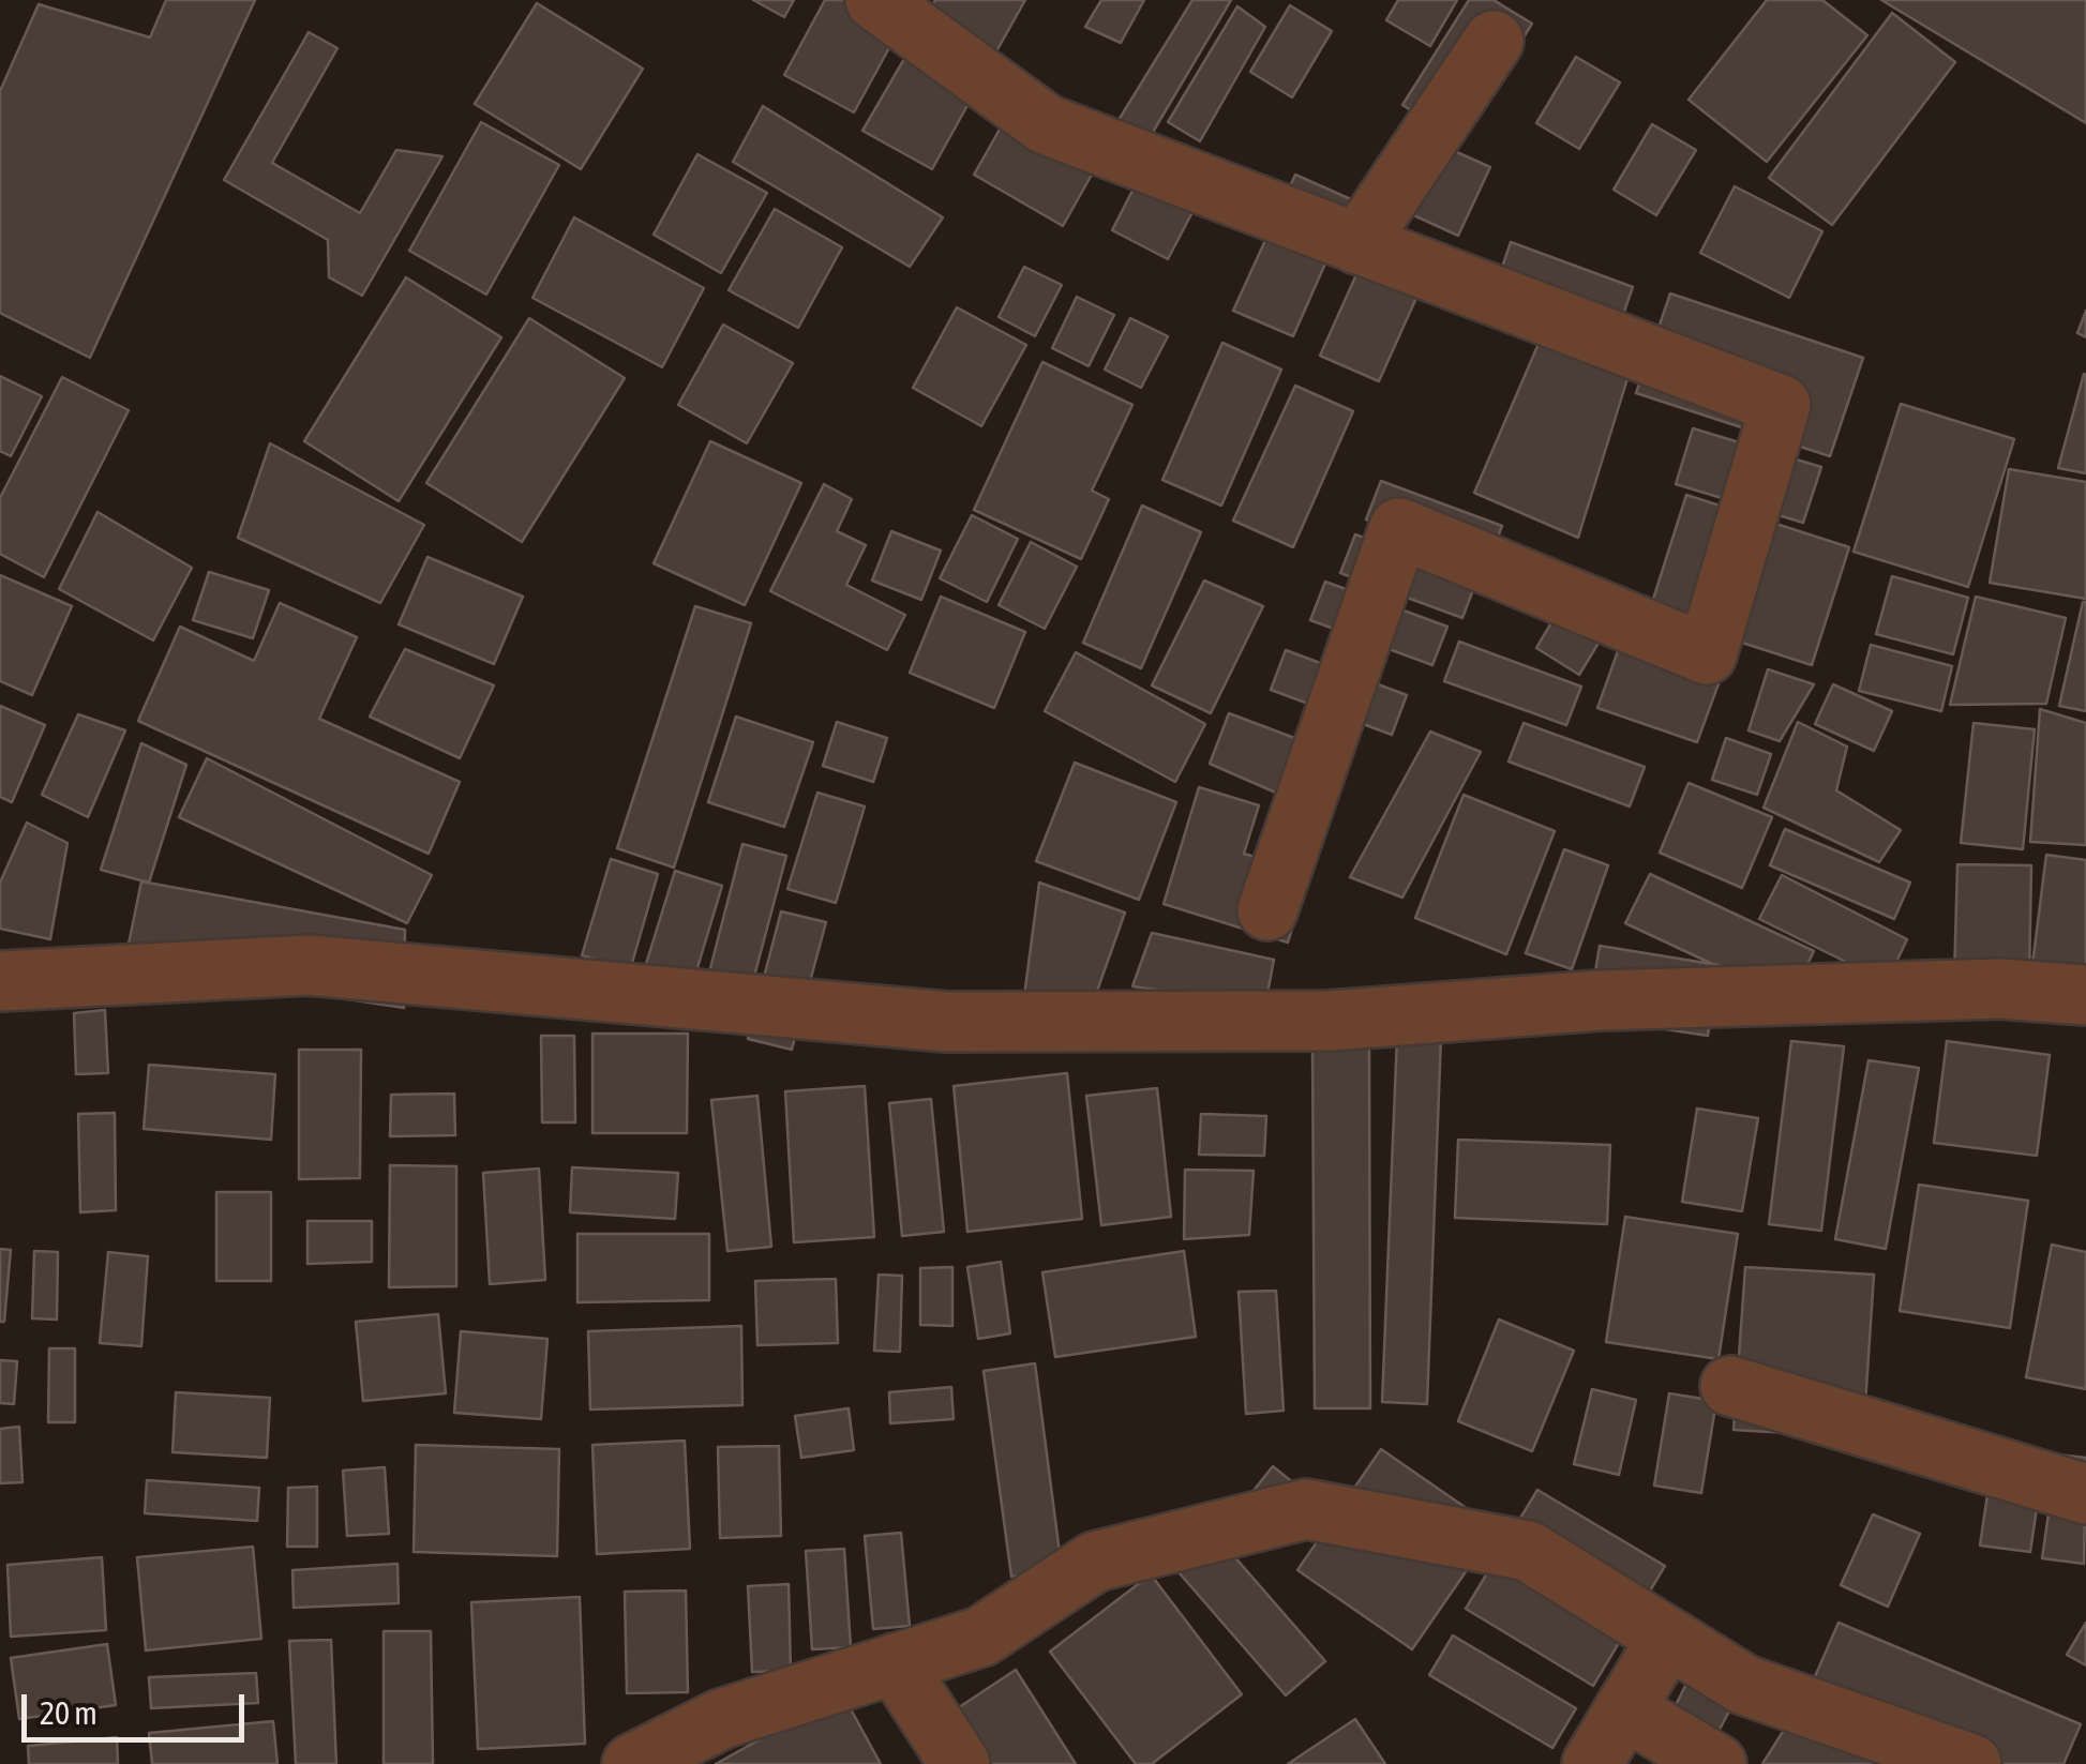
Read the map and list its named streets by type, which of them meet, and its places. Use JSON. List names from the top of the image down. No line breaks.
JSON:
{"scale_bar":"20 m"}
